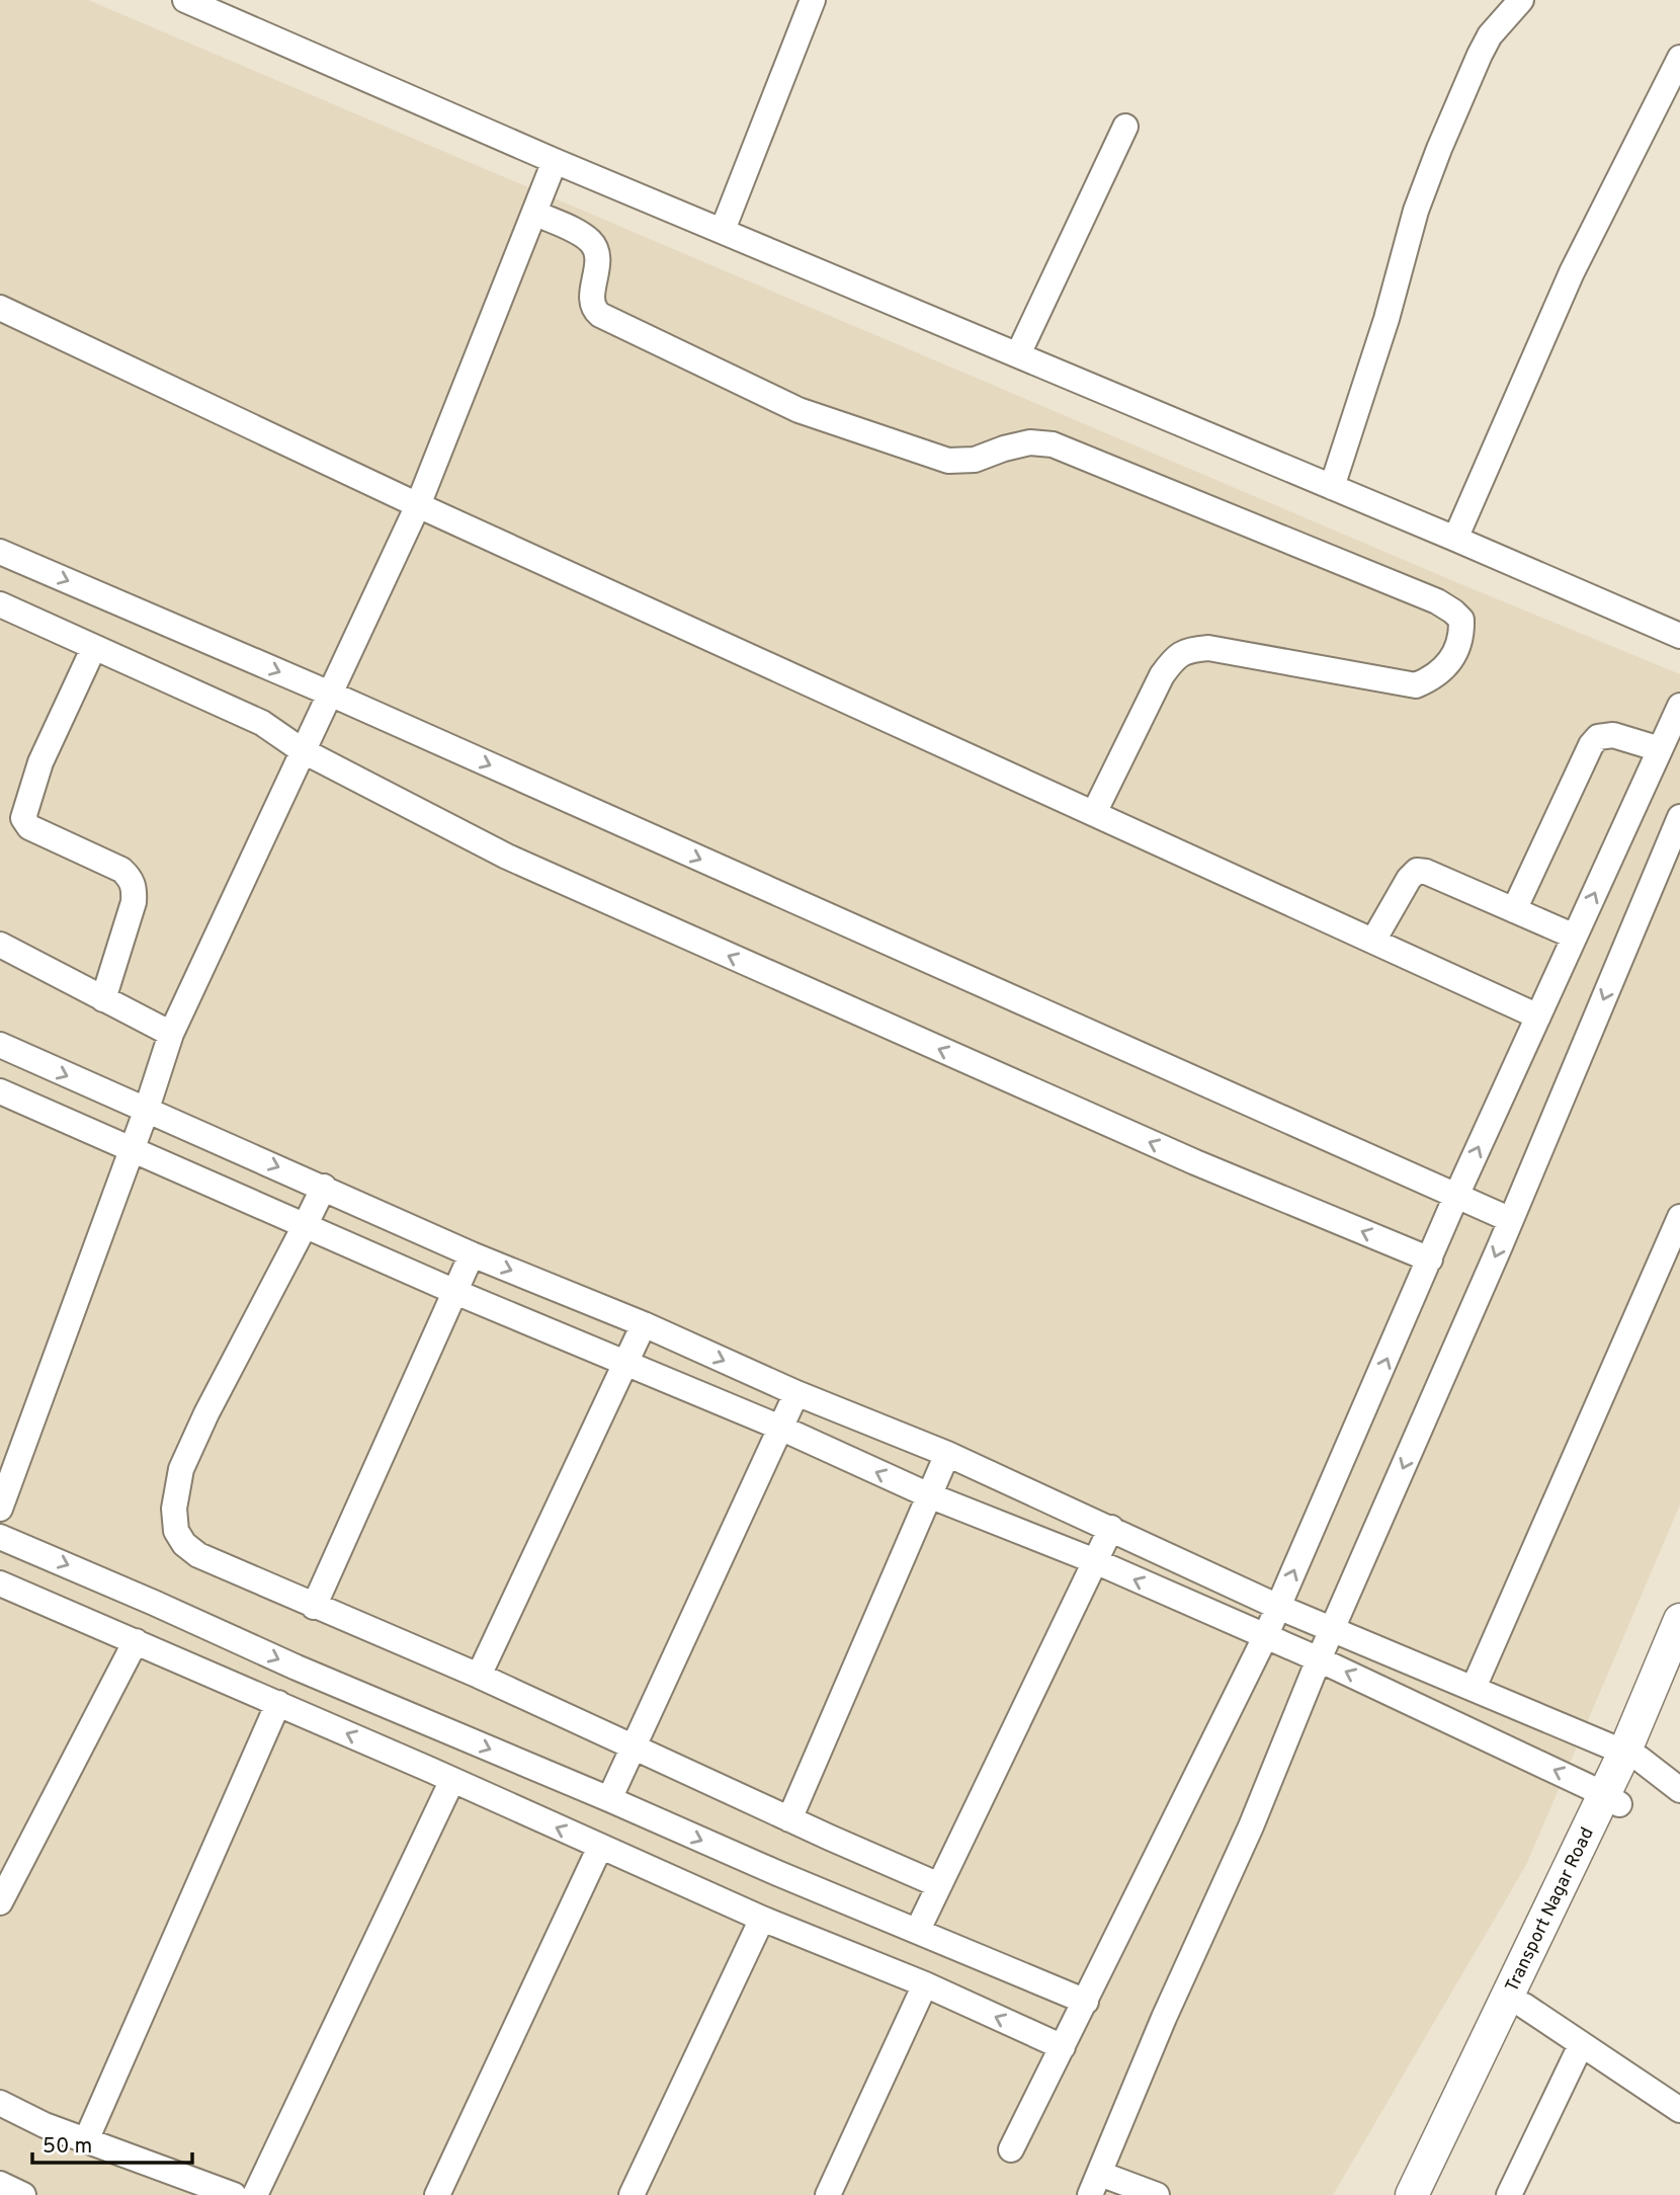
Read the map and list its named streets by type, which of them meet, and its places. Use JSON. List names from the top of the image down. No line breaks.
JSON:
{"streets":{"main road":["Transport Nagar Road"]},"scale_bar":"50 m"}
